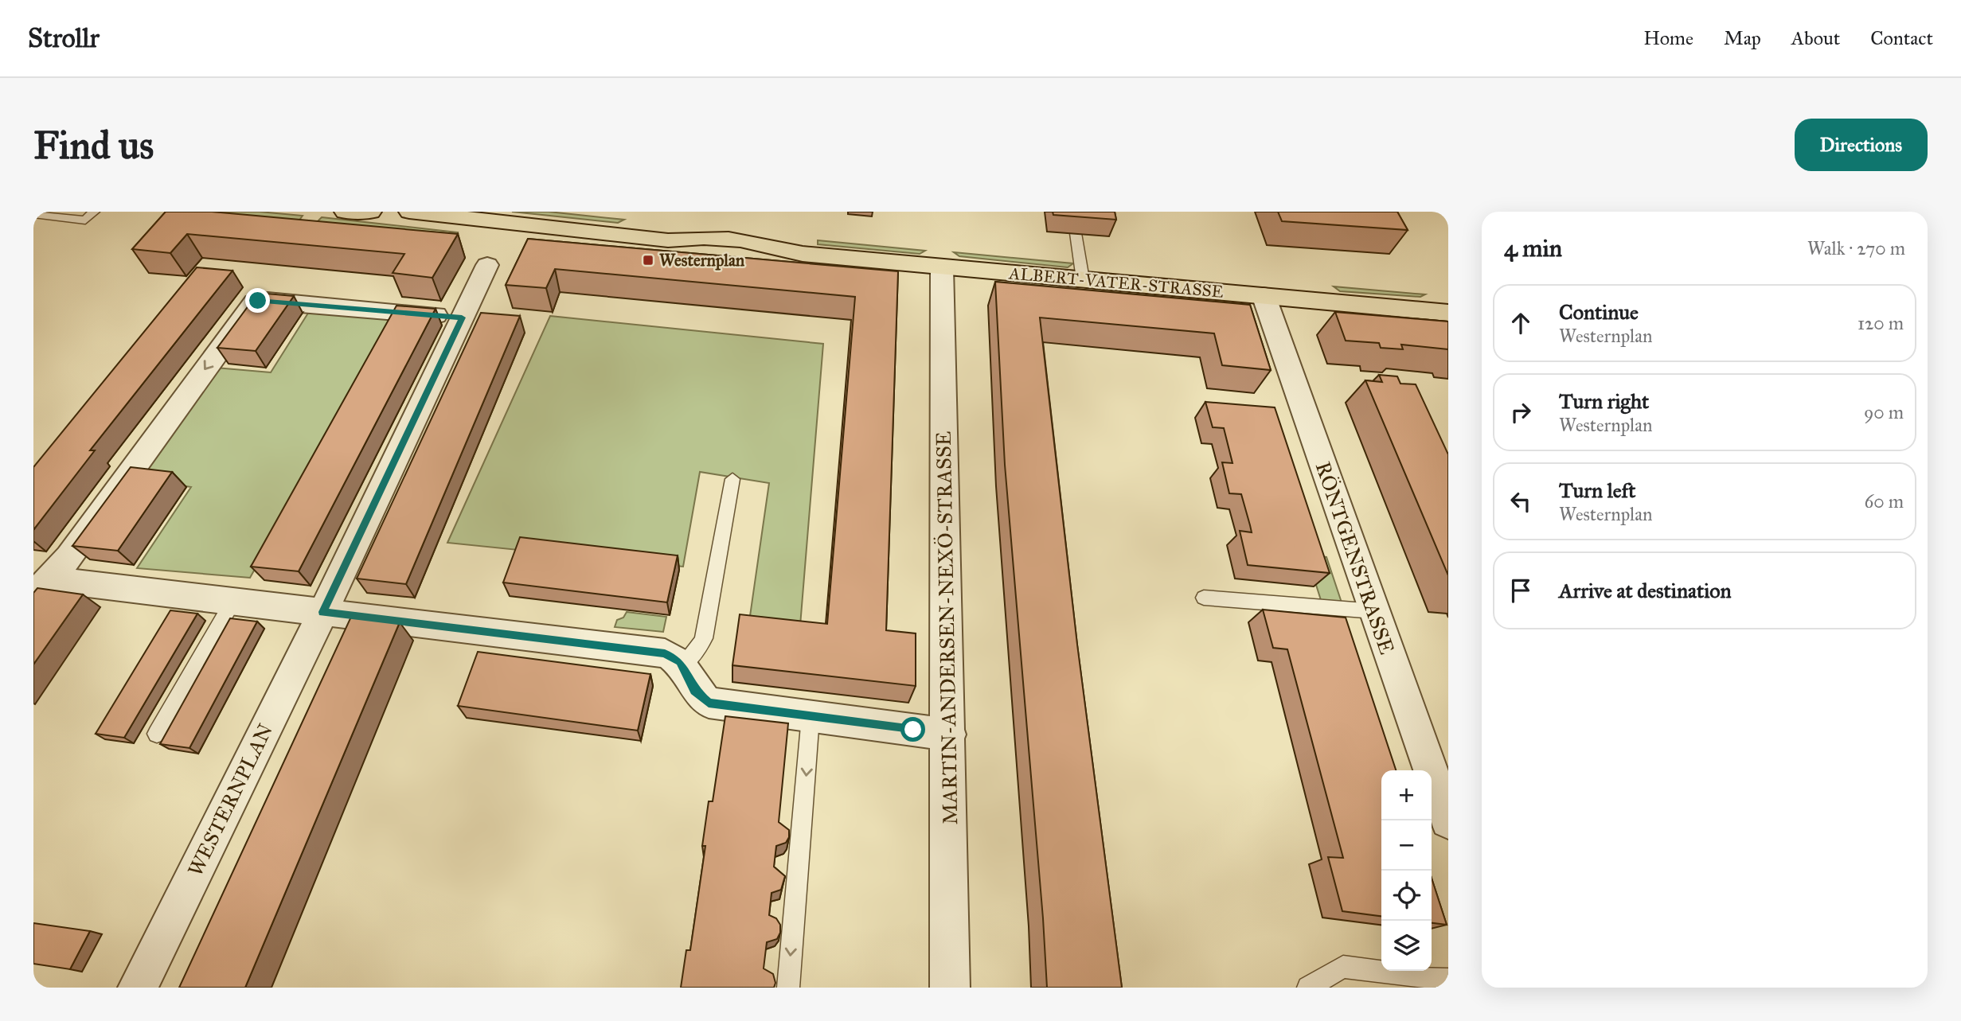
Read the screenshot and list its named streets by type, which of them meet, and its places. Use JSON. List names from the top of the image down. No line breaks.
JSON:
{"streets":{"main road":["ALBERT-VATER-STRASSE"],"street":["RÖNTGENSTRASSE","MARTIN-ANDERSEN-NEXÖ-STRASSE","WESTERNPLAN"]},"crossings":[["ALBERT-VATER-STRASSE","RÖNTGENSTRASSE"],["ALBERT-VATER-STRASSE","MARTIN-ANDERSEN-NEXÖ-STRASSE"]],"places":{"transit":["Westernplan"]},"page":{"header":"Strollr","nav":["Home","Map","About","Contact"],"buttons":"Directions","title":"Find us","heading":["4 min","Walk · 270 m"],"list":[["Continue","Westernplan","120 m"],["Turn right","Westernplan","90 m"],["Turn left","Westernplan","60 m"],"Arrive at destination"],"map_buttons":["+","−"]}}
